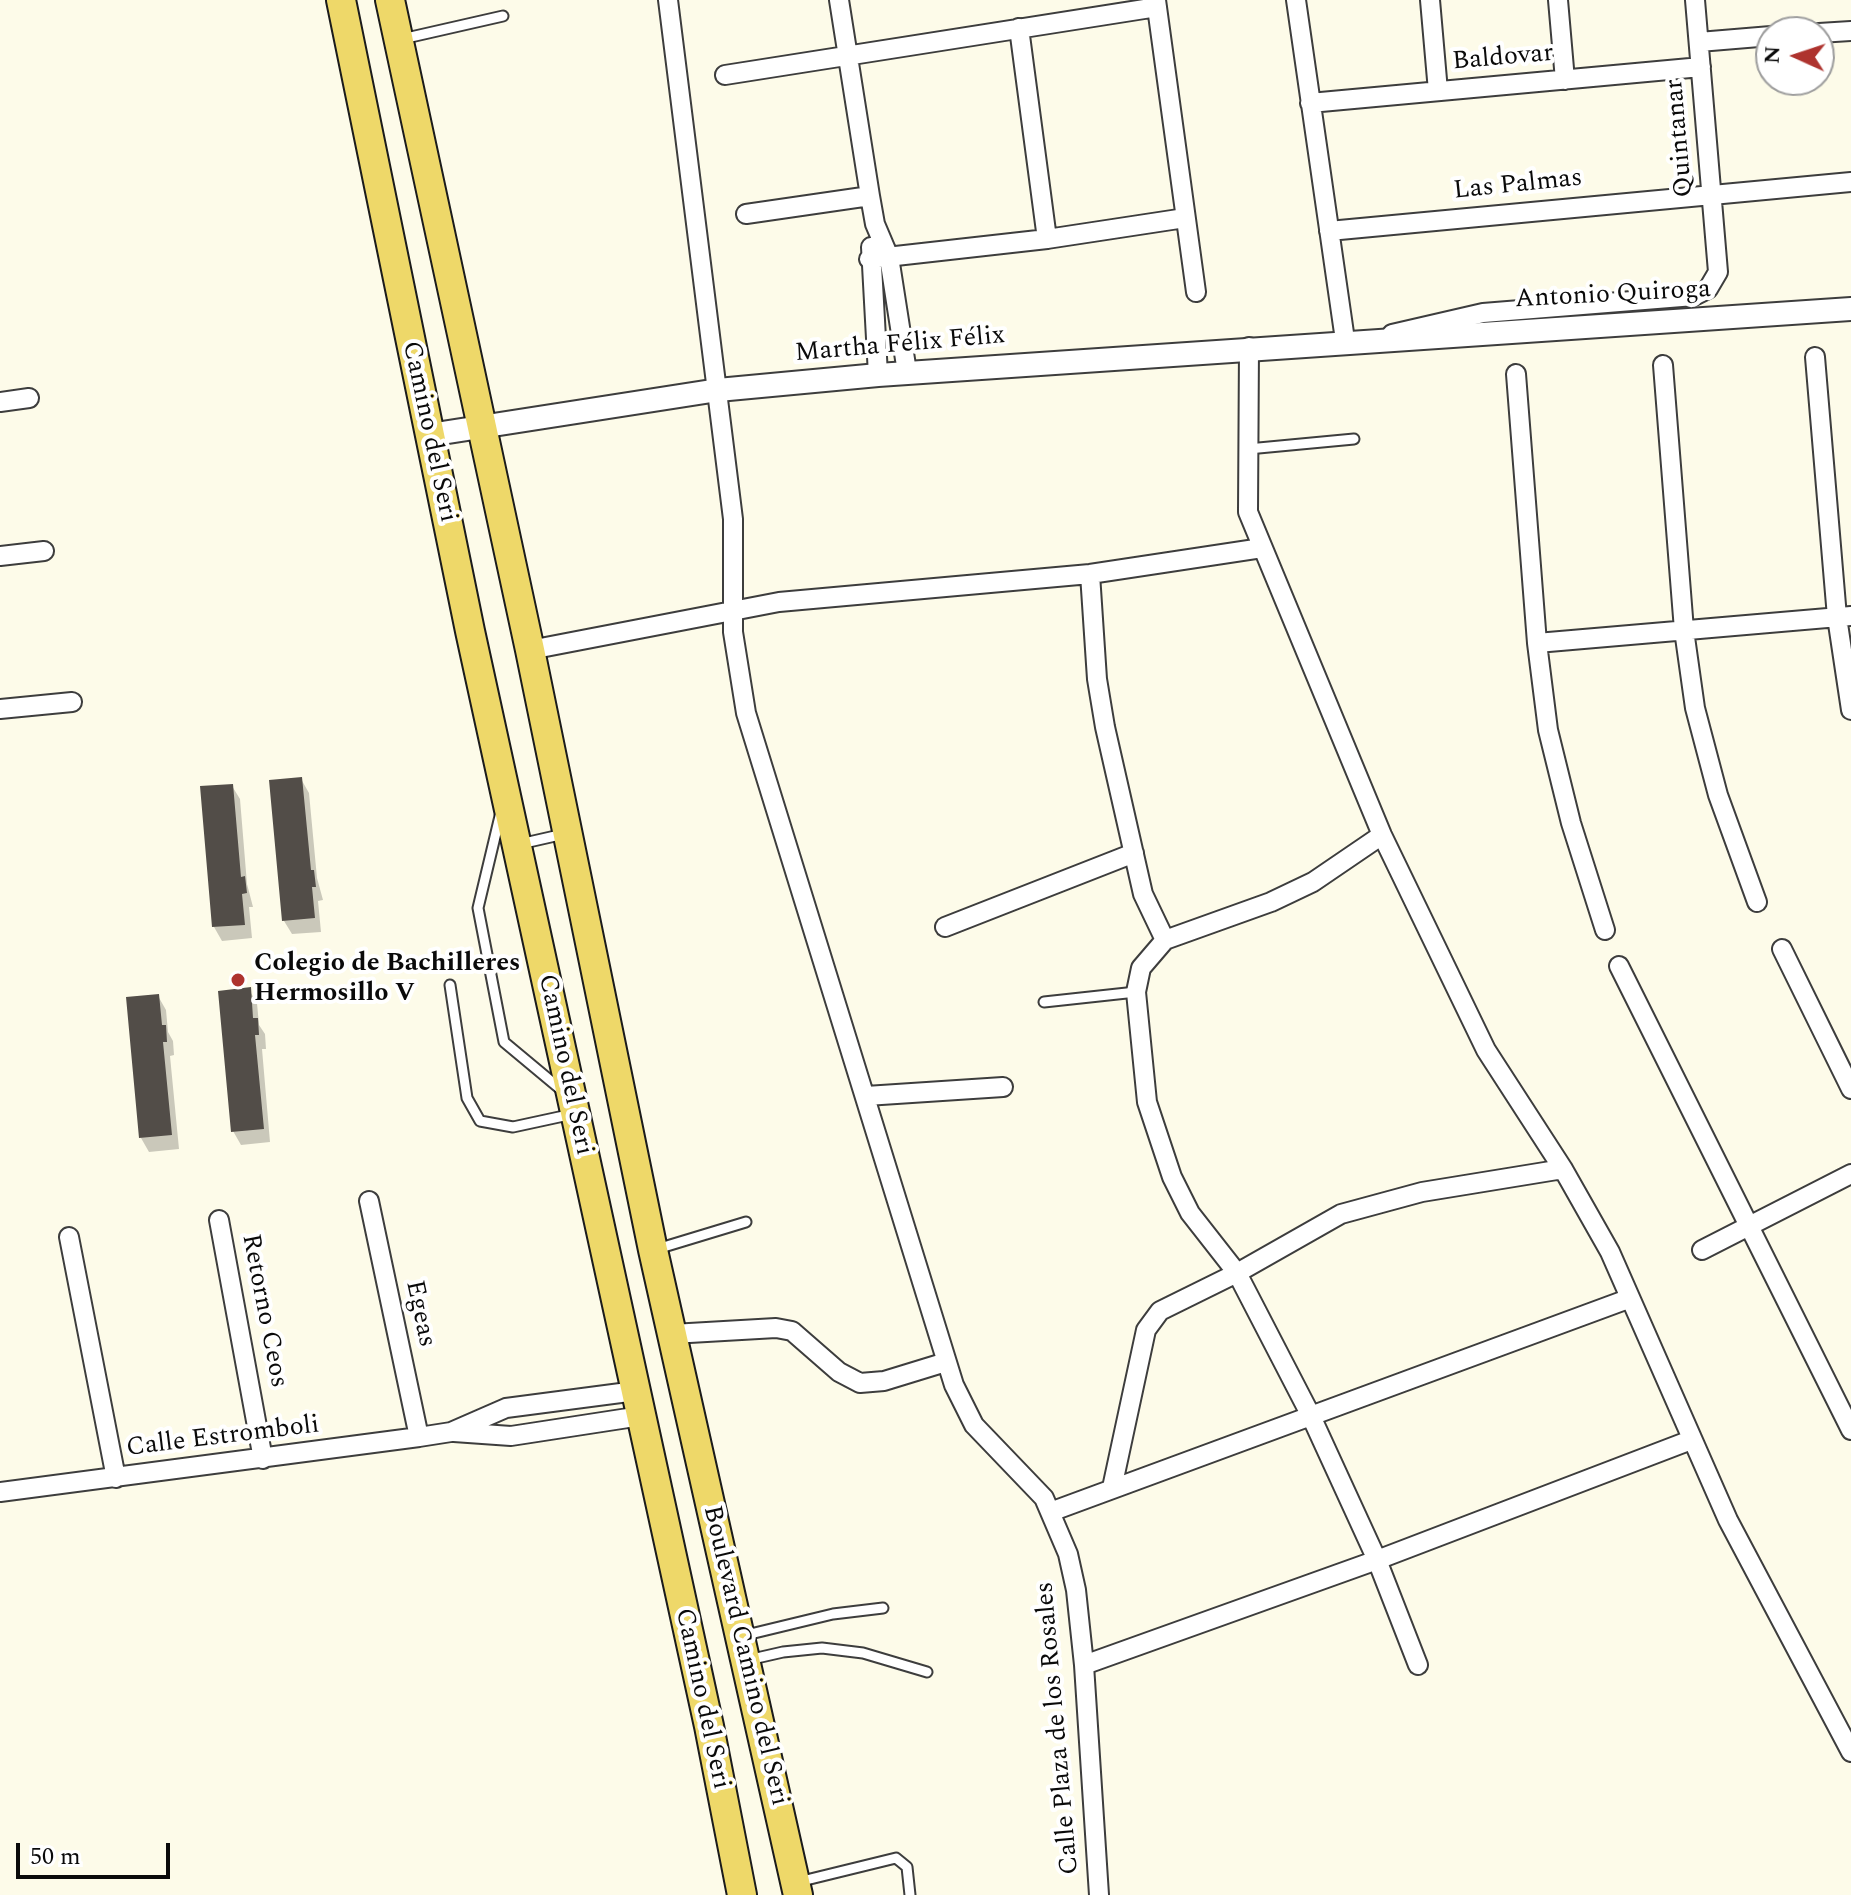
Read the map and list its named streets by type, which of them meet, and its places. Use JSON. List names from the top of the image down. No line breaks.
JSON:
{"streets":{"main road":["Camino del Seri","Boulevard Camino del Seri"],"street":["Baldovar","Quintanar","Las Palmas","Antonio Quiroga","Martha Félix Félix","Retorno Ceos","Egeas","Calle Estromboli","Calle Plaza de los Rosales"]},"crossings":[["Baldovar","Quintanar"],["Quintanar","Las Palmas"],["Quintanar","Antonio Quiroga"],["Quintanar","Martha Félix Félix"],["Antonio Quiroga","Martha Félix Félix"],["Martha Félix Félix","Camino del Seri"],["Martha Félix Félix","Calle Plaza de los Rosales"],["Camino del Seri","Boulevard Camino del Seri"],["Retorno Ceos","Calle Estromboli"],["Egeas","Calle Estromboli"]],"places":["Colegio de Bachilleres Hermosillo V"],"scale_bar":"50 m","north":"left"}
